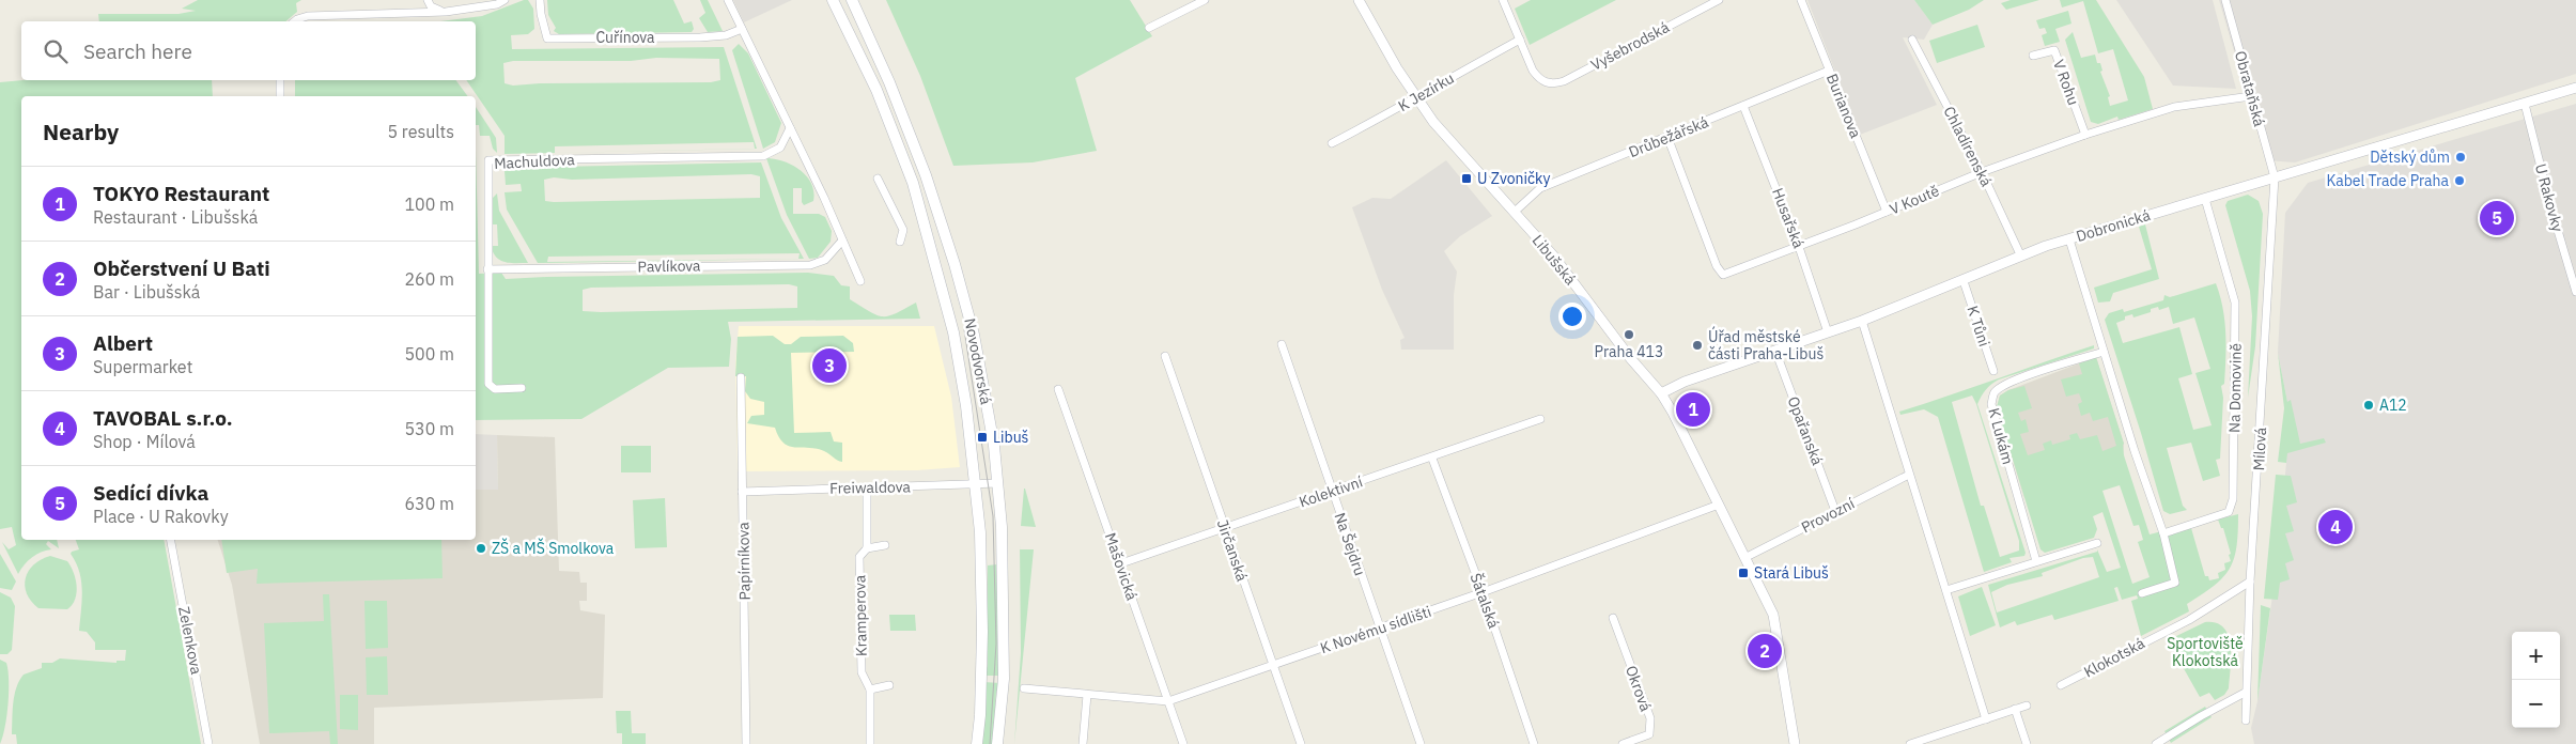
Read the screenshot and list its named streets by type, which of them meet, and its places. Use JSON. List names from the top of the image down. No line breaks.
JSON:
{"streets":{"main road":["Novodvorská"],"street":["Cuřínova","Vyšebrodská","V Rohu","Obrataňská","K Jezírku","Burianova","Drůbežářská","Chladírenská","Machuldova","U Rakovky","V Koutě","Husařská","Dobronická","Libušská","Pavlíkova","K Tůni","Na Domovině","Opařanská","K Lukám","Mílová","Freiwaldova","Kolektivní","Provozní","Na Šejdru","Jirčanská","Papírníkova","Mašovická","Šátalská","Kramperova","K Novému sídlišti","Zelenkova","Klokotská","Okrová"]},"crossings":[["Vyšebrodská","K Jezírku"],["V Rohu","V Koutě"],["Obrataňská","V Koutě"],["Obrataňská","Dobronická"],["Obrataňská","Mílová"],["K Jezírku","Libušská"],["Burianova","Drůbežářská"],["Burianova","V Koutě"],["Drůbežářská","V Koutě"],["Drůbežářská","Husařská"],["Drůbežářská","Libušská"],["Chladírenská","V Koutě"],["Chladírenská","Dobronická"],["Machuldova","Pavlíkova"],["U Rakovky","Dobronická"],["V Koutě","Husařská"],["Husařská","Dobronická"],["Dobronická","Libušská"],["Dobronická","K Tůni"],["Dobronická","Na Domovině"],["Dobronická","Opařanská"],["Dobronická","Mílová"],["Libušská","Provozní"],["Libušská","K Novému sídlišti"],["Novodvorská","Freiwaldova"],["Opařanská","Provozní"],["Mílová","Klokotská"],["Freiwaldova","Papírníkova"],["Freiwaldova","Kramperova"],["Kolektivní","Na Šejdru"],["Kolektivní","Jirčanská"],["Kolektivní","Mašovická"],["Kolektivní","Šátalská"],["Na Šejdru","K Novému sídlišti"],["Jirčanská","K Novému sídlišti"],["Mašovická","K Novému sídlišti"],["Šátalská","K Novému sídlišti"]],"parks":["Sportoviště Klokotská"],"places":{"other":["Dětský dům","Kabel Trade Praha","Praha 413","Úřad městské části Praha-Libuš","A12","ZŠ a MŠ Smolkova"],"transit":["U Zvoničky","Libuš","Stará Libuš"]},"page":{"search":"Search here","heading":["Nearby","5 results"],"list":[{"mark":"1","name":"TOKYO Restaurant","note":"Restaurant · Libušská","value":"100 m"},{"mark":"2","name":"Občerstvení U Bati","note":"Bar · Libušská","value":"260 m"},{"mark":"3","name":"Albert","note":"Supermarket","value":"500 m"},{"mark":"4","name":"TAVOBAL s.r.o.","note":"Shop · Mílová","value":"530 m"},{"mark":"5","name":"Sedící dívka","note":"Place · U Rakovky","value":"630 m"}],"pins":["5","3","1","4","2"],"map_buttons":["+","−"]}}
